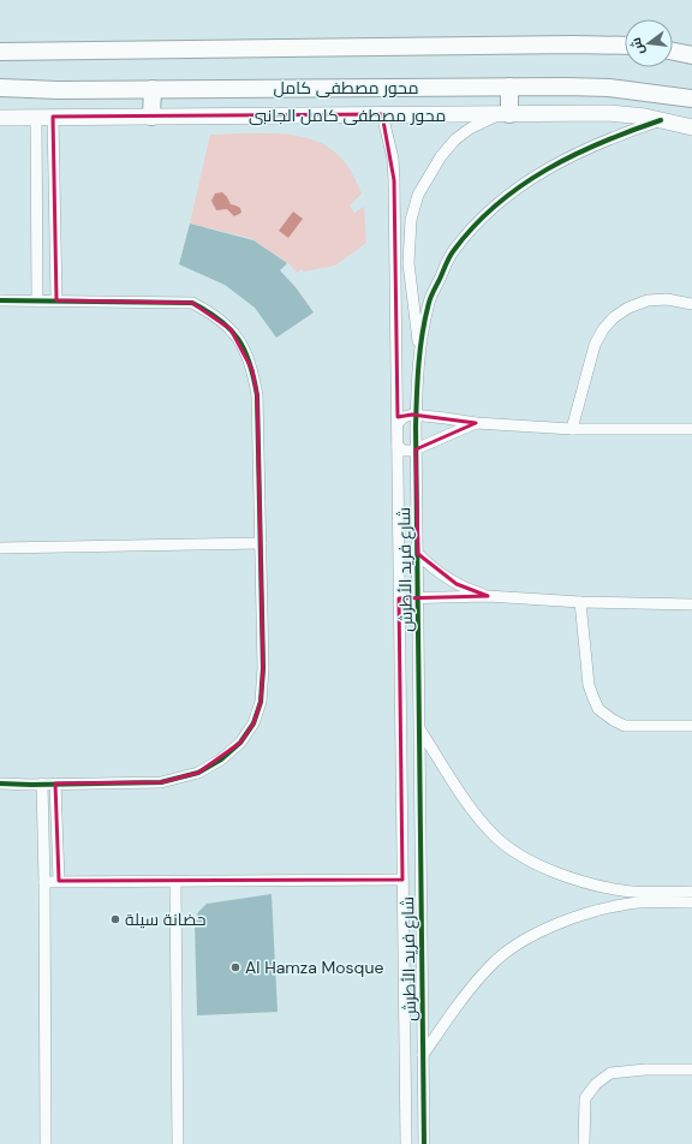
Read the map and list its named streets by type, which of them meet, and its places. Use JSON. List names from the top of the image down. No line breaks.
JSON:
{"streets":{"main road":["محور مصطفى كامل"],"street":["محور مصطفى كامل الجانبى","شارع فريد الأطرش"]},"crossings":[["محور مصطفى كامل الجانبى","شارع فريد الأطرش"]],"places":["حضانة سيلة","Al Hamza Mosque"],"north":"left"}
